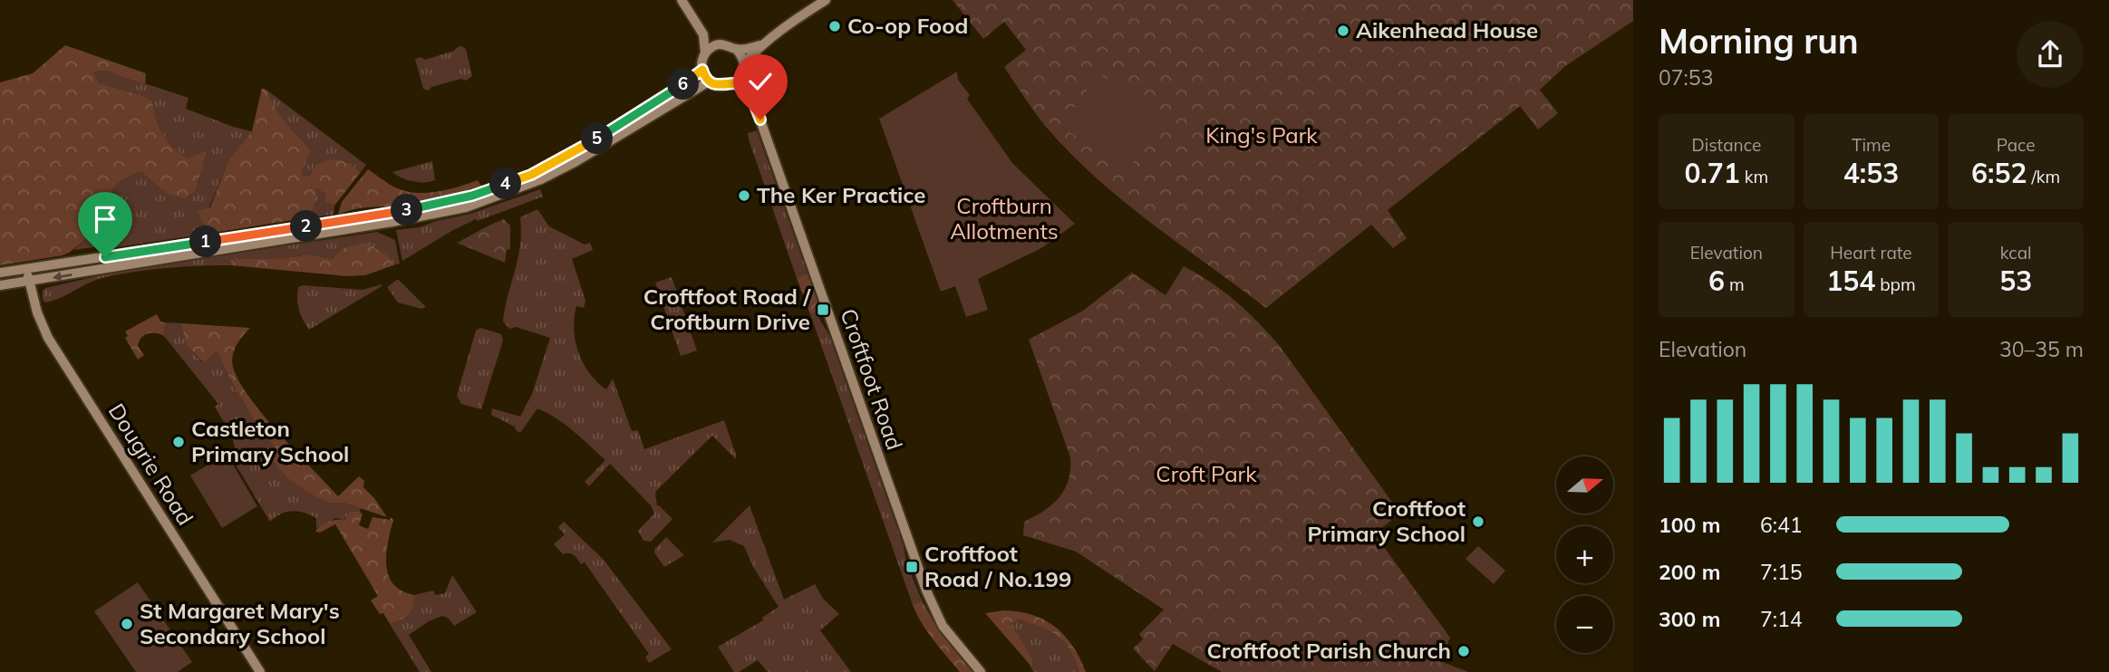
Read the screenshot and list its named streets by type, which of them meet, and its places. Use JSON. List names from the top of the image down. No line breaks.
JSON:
{"streets":{"main road":["Croftfoot Road","Dougrie Road"]},"parks":["King's Park","Croftburn Allotments","Croft Park"],"places":{"other":["Co-op Food","Aikenhead House","The Ker Practice","Castleton Primary School","Croftfoot Primary School","St Margaret Mary's Secondary School","Croftfoot Parish Church"],"transit":["Croftfoot Road / Croftburn Drive","Croftfoot Road / No.199"]},"north":"right","page":{"heading":["Morning run","07:53"],"pins":["6","5","4","3","2","1"],"stats":[["Distance","0.71 km"],["Time","4:53"],["Pace","6:52 /km"],["Elevation","6 m"],["Heart rate","154 bpm"],["kcal","53"]],"chart":["Elevation","30–35 m"],"map_buttons":["+","−"],"list":[{"name":"100 m","note":"6:41"},{"name":"200 m","note":"7:15"},{"name":"300 m","note":"7:14"}]}}
